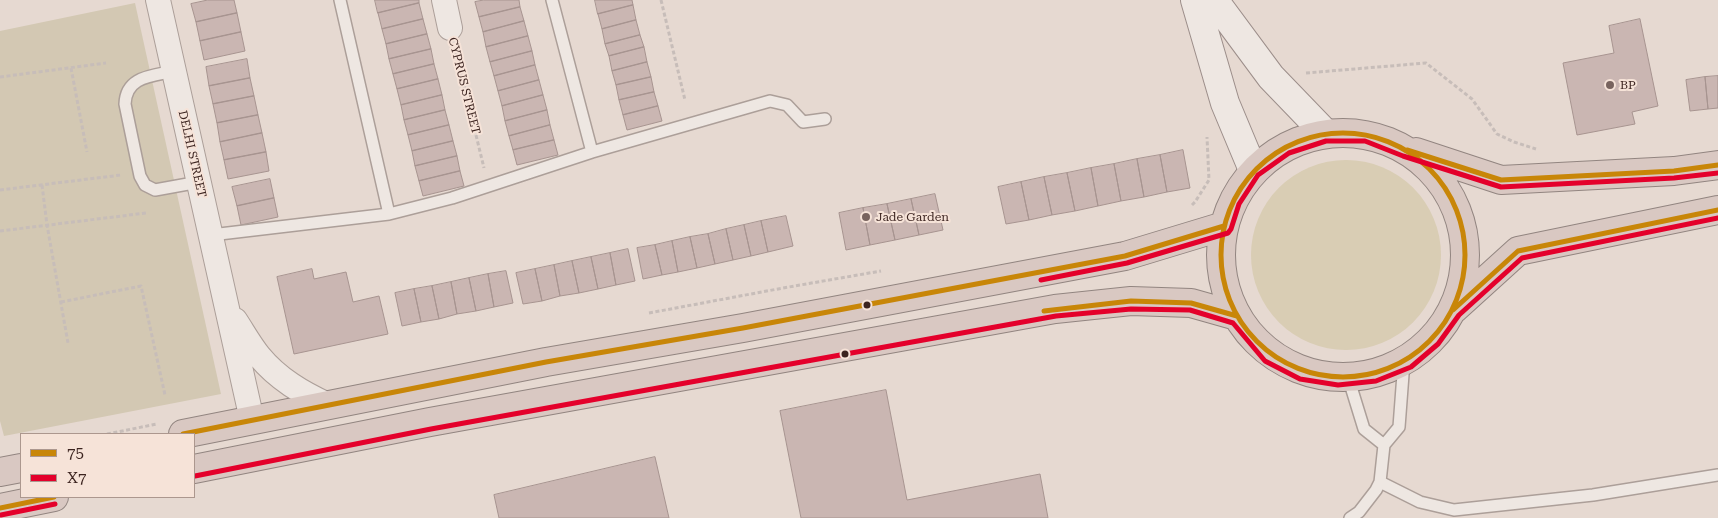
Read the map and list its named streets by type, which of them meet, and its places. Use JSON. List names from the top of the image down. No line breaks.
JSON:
{"streets":{"street":["CYPRUS STREET","DELHI STREET"]},"places":["BP","Jade Garden"],"lines":["transit line 75","transit line X7"],"legend":["75","X7"]}
